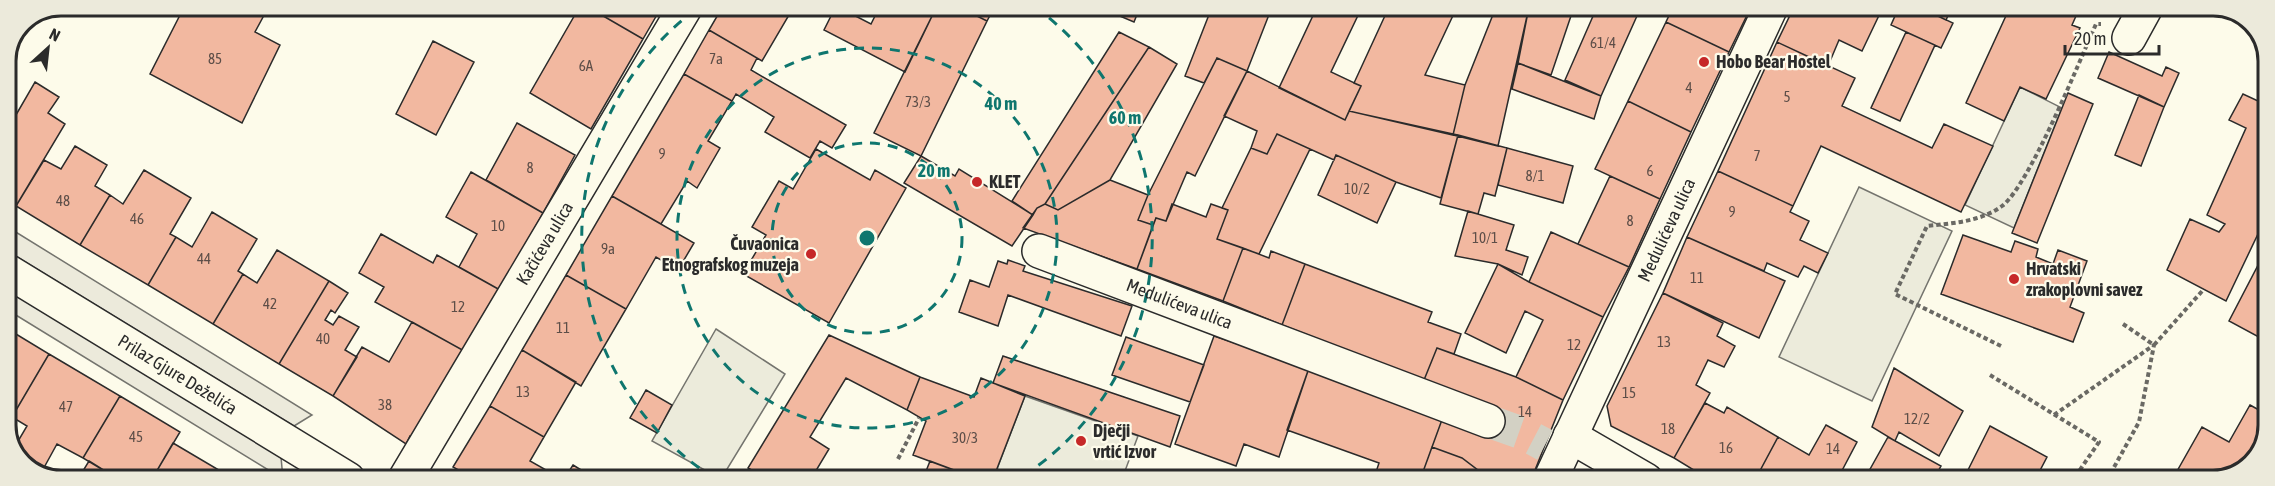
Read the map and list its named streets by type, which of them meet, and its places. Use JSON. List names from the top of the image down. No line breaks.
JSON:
{"streets":{"street":["Medulićeva ulica","Kačićeva ulica","Prilaz Gjure Deželića"]},"places":["Hobo Bear Hostel","KLET","Čuvaonica Etnografskog muzeja","Hrvatski zrakoplovni savez","Dječji vrtić Izvor"],"house_numbers":["61/4","85","7a","6A","4","5","73/3","9","7","8","6","8/1","10/2","48","9","46","8","10","10/1","9a","44","11","42","12","11","40","13","12","13","15","38","47","14","12/2","18","45","30/3","16","14"],"scale_bar":"20 m","north":"top right","rings":["40 m","60 m","20 m"]}
